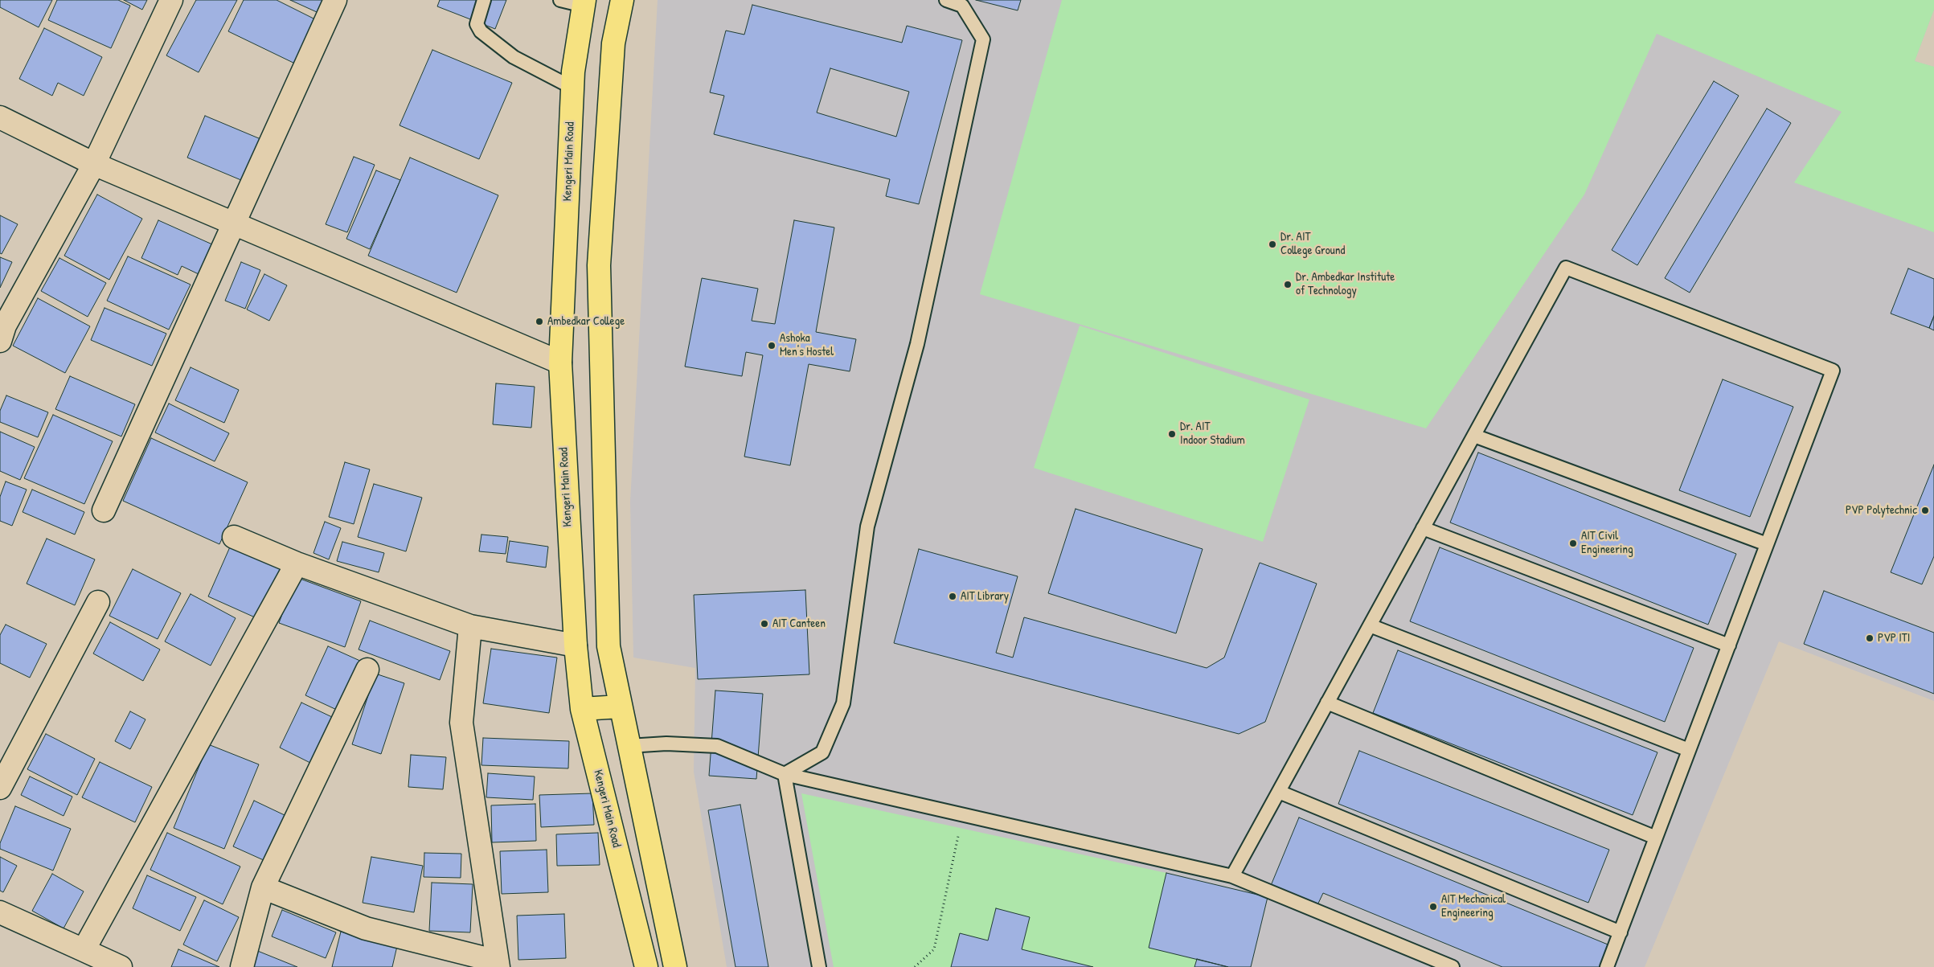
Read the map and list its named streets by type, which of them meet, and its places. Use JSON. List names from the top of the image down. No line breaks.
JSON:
{"streets":{"main road":["Kengeri Main Road"]},"places":["Dr. AIT College Ground","Dr. Ambedkar Institute of Technology","Ambedkar College","Ashoka Men's Hostel","Dr. AIT Indoor Stadium","PVP Polytechnic","AIT Civil Engineering","AIT Library","AIT Canteen","PVP ITI","AIT Mechanical Engineering"]}
